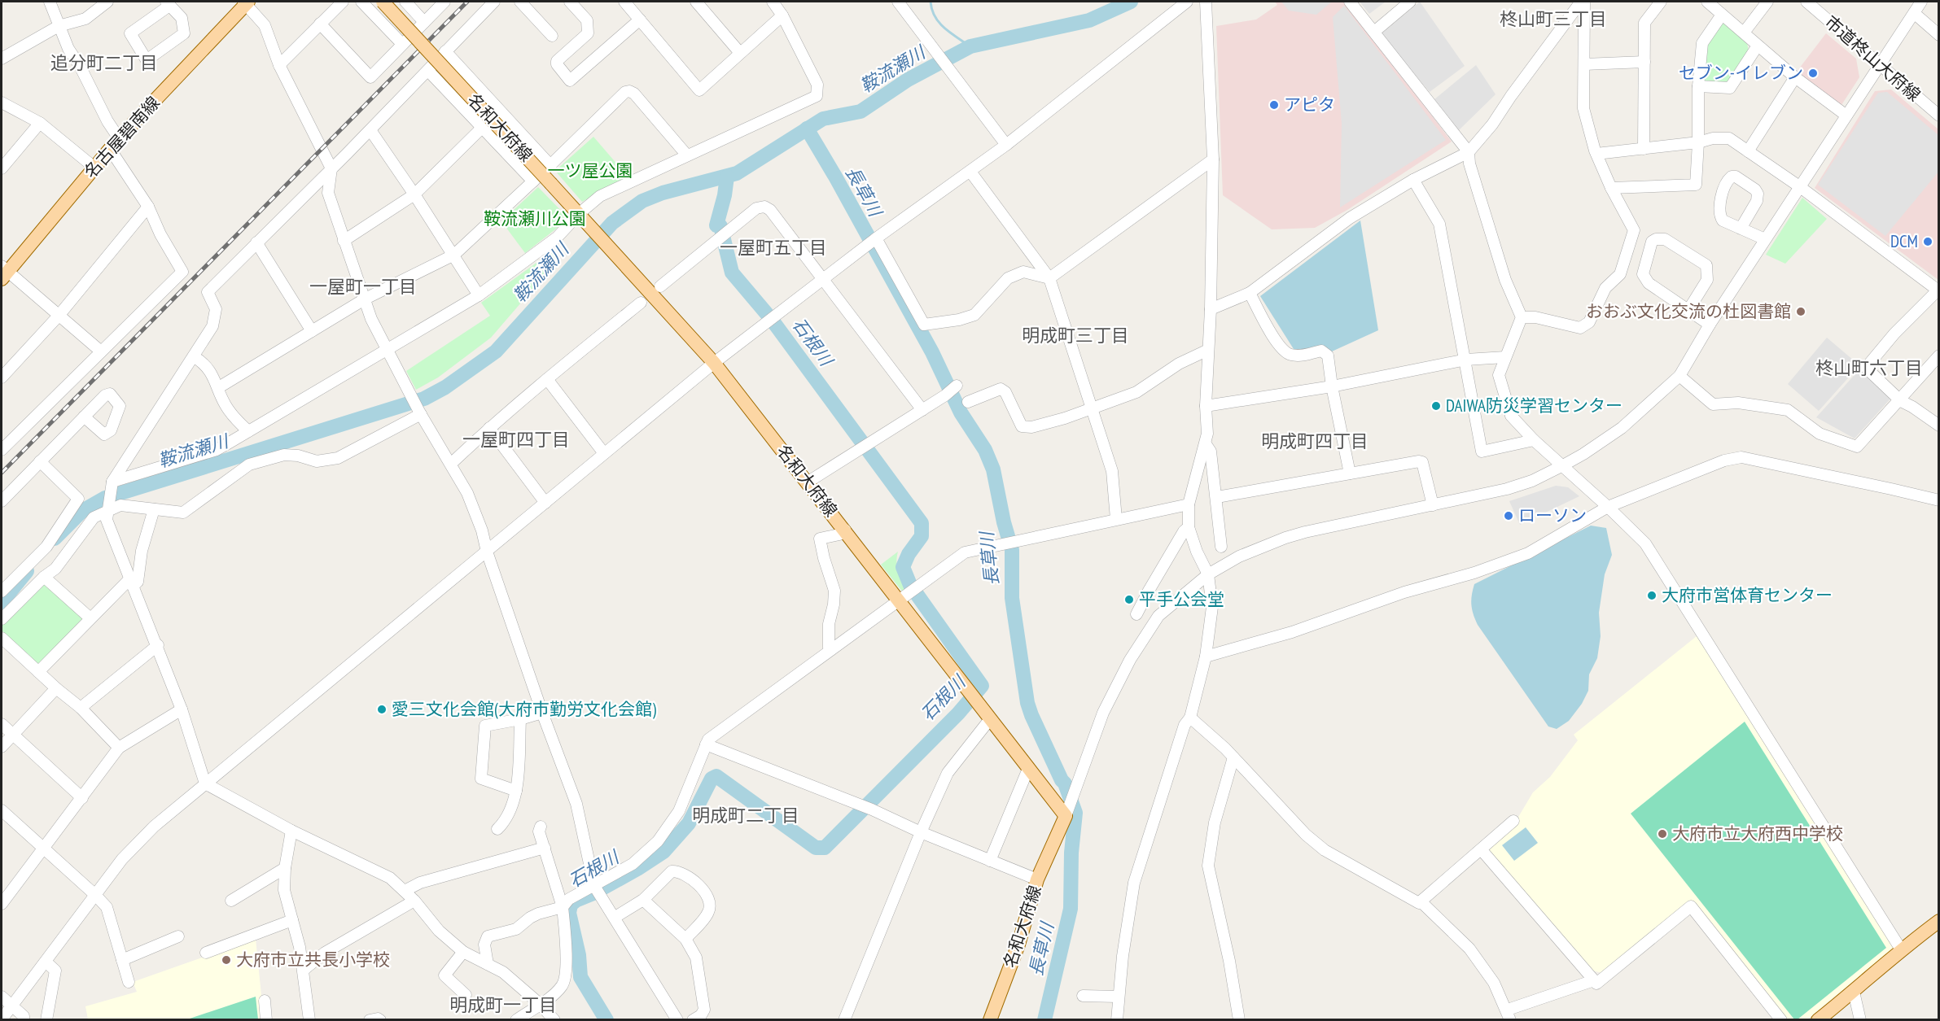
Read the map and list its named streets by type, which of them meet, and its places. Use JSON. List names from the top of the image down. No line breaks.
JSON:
{"streets":{"main road":["名和大府線","名古屋碧南線"],"street":["市道柊山大府線"]},"districts":["柊山町三丁目","追分町二丁目","一屋町五丁目","一屋町一丁目","明成町三丁目","柊山町六丁目","一屋町四丁目","明成町四丁目","明成町二丁目","明成町一丁目"],"water":["鞍流瀬川","長草川","石根川"],"parks":["一ツ屋公園","鞍流瀬川公園"],"places":["セブン-イレブン","アピタ","DCM","おおぶ文化交流の杜図書館","DAIWA防災学習センター","ローソン","大府市営体育センター","平手公会堂","愛三文化会館(大府市勤労文化会館)","大府市立大府西中学校","大府市立共長小学校"]}
